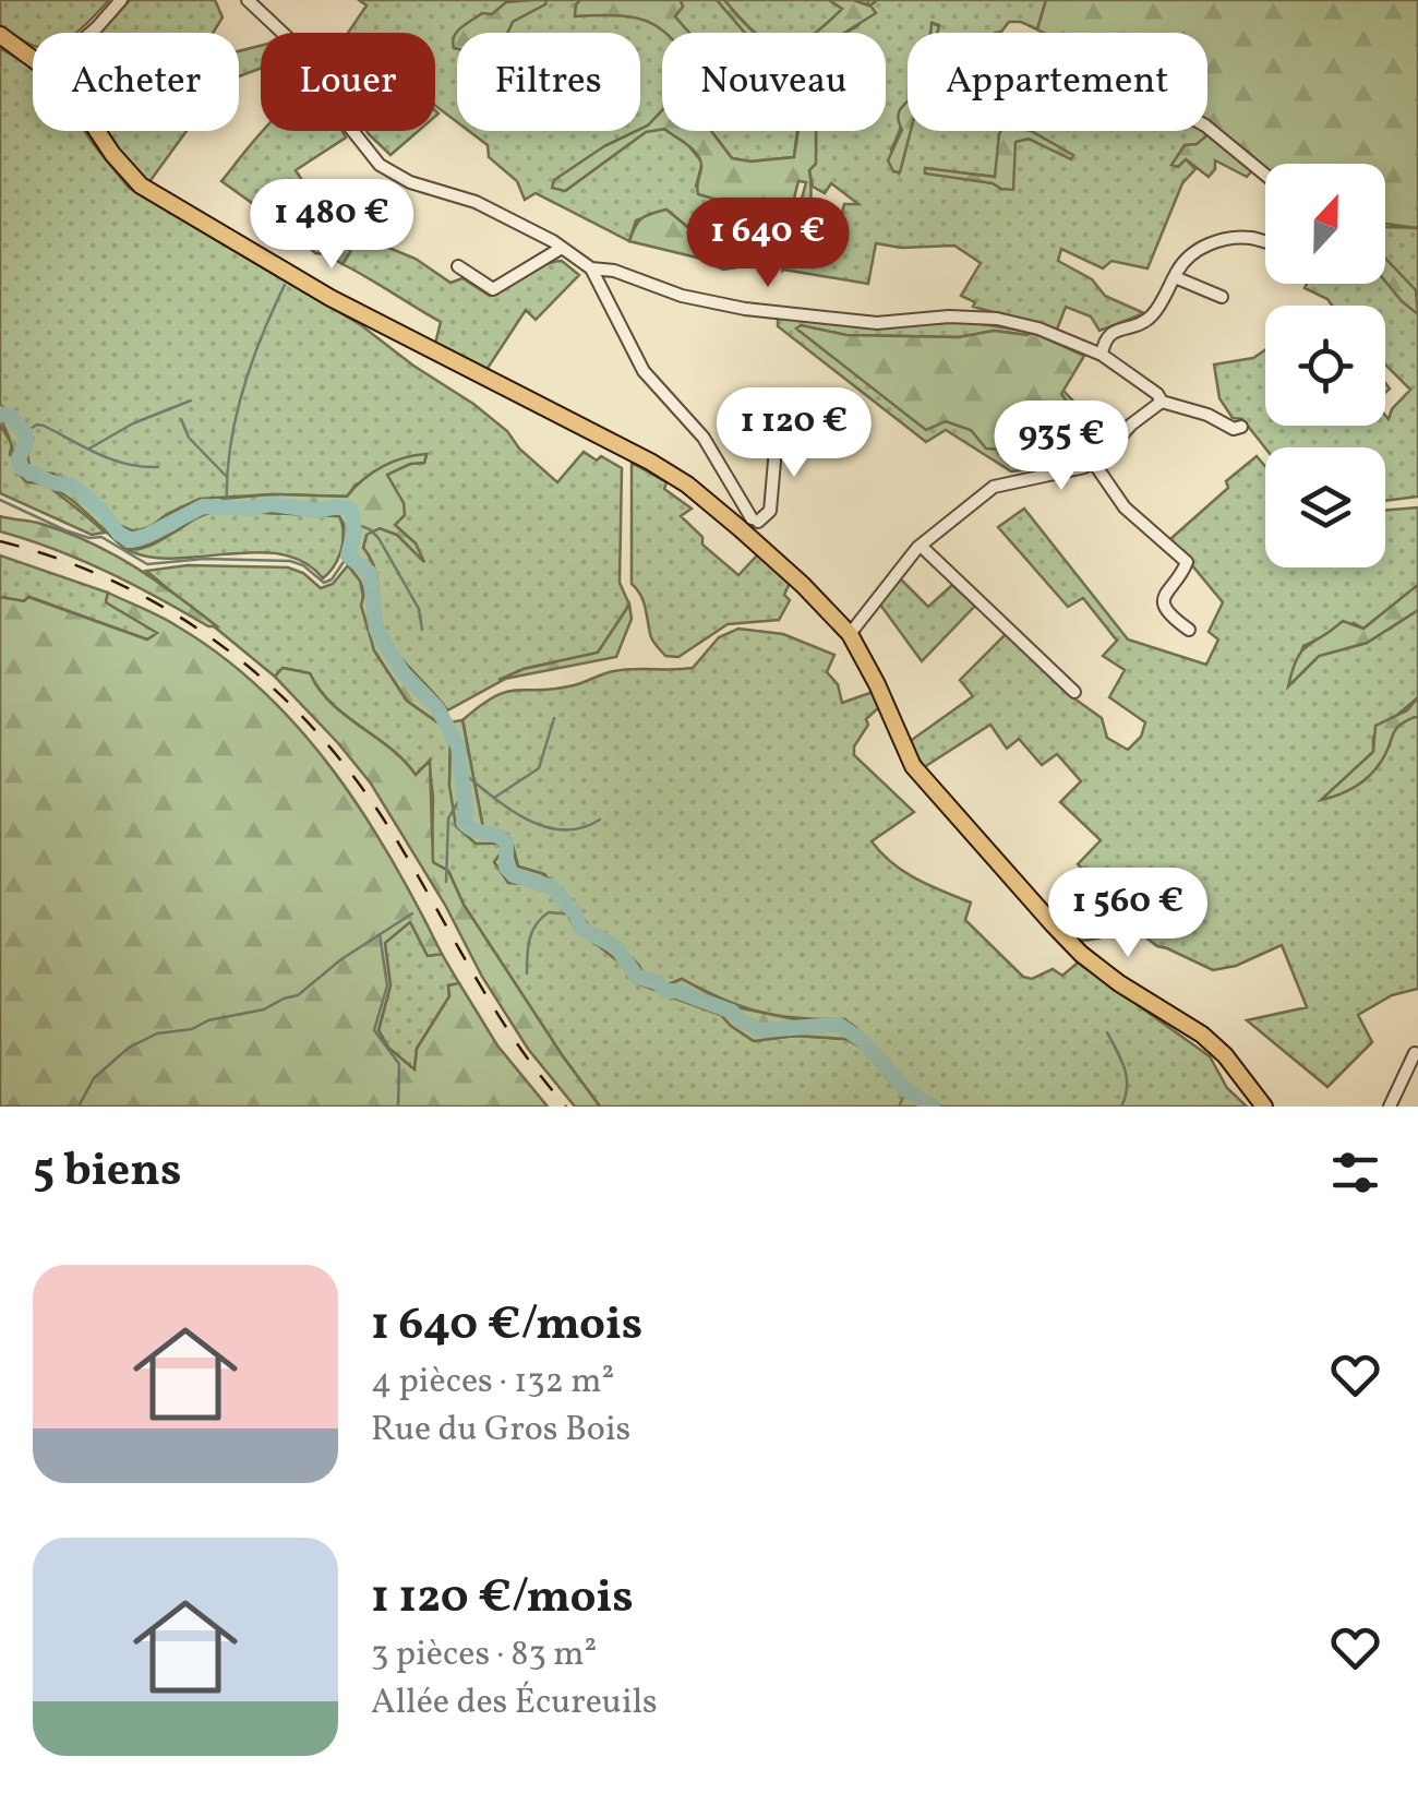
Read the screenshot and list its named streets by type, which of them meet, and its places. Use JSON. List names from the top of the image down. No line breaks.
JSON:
{"north":"top","page":{"chip":["Acheter","Louer","Filtres","Nouveau","Appartement"],"price":["1 480 €","1 640 €","1 120 €","935 €","1 560 €"],"heading":"5 biens","list":[{"name":"1 640 €/mois","note":"4 pièces · 132 m² · Rue du Gros Bois"},{"name":"1 120 €/mois","note":"3 pièces · 83 m² · Allée des Écureuils"}]}}
